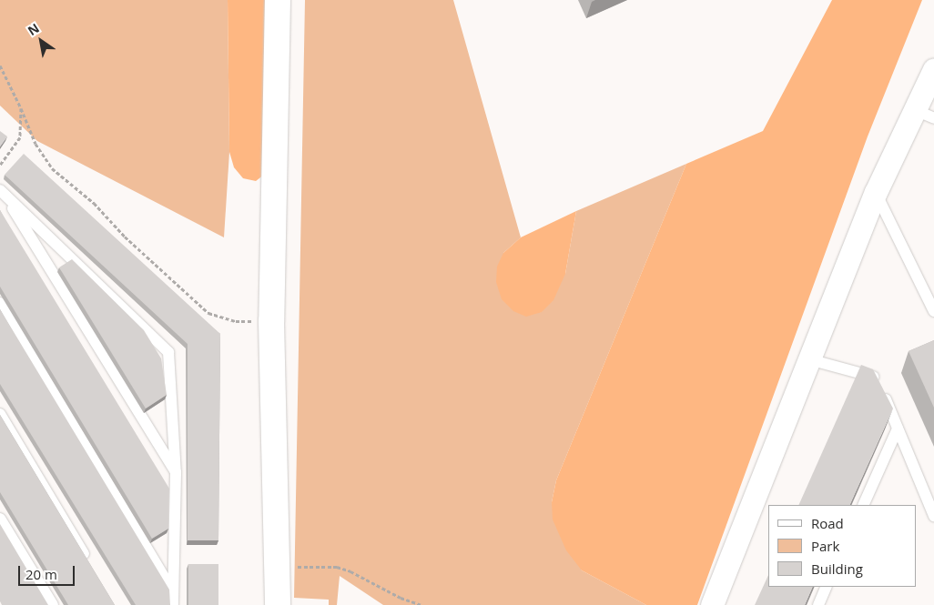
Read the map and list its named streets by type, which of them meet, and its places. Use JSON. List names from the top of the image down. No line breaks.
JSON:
{"legend":["Road","Park","Building"],"scale_bar":"20 m","north":"top left"}
